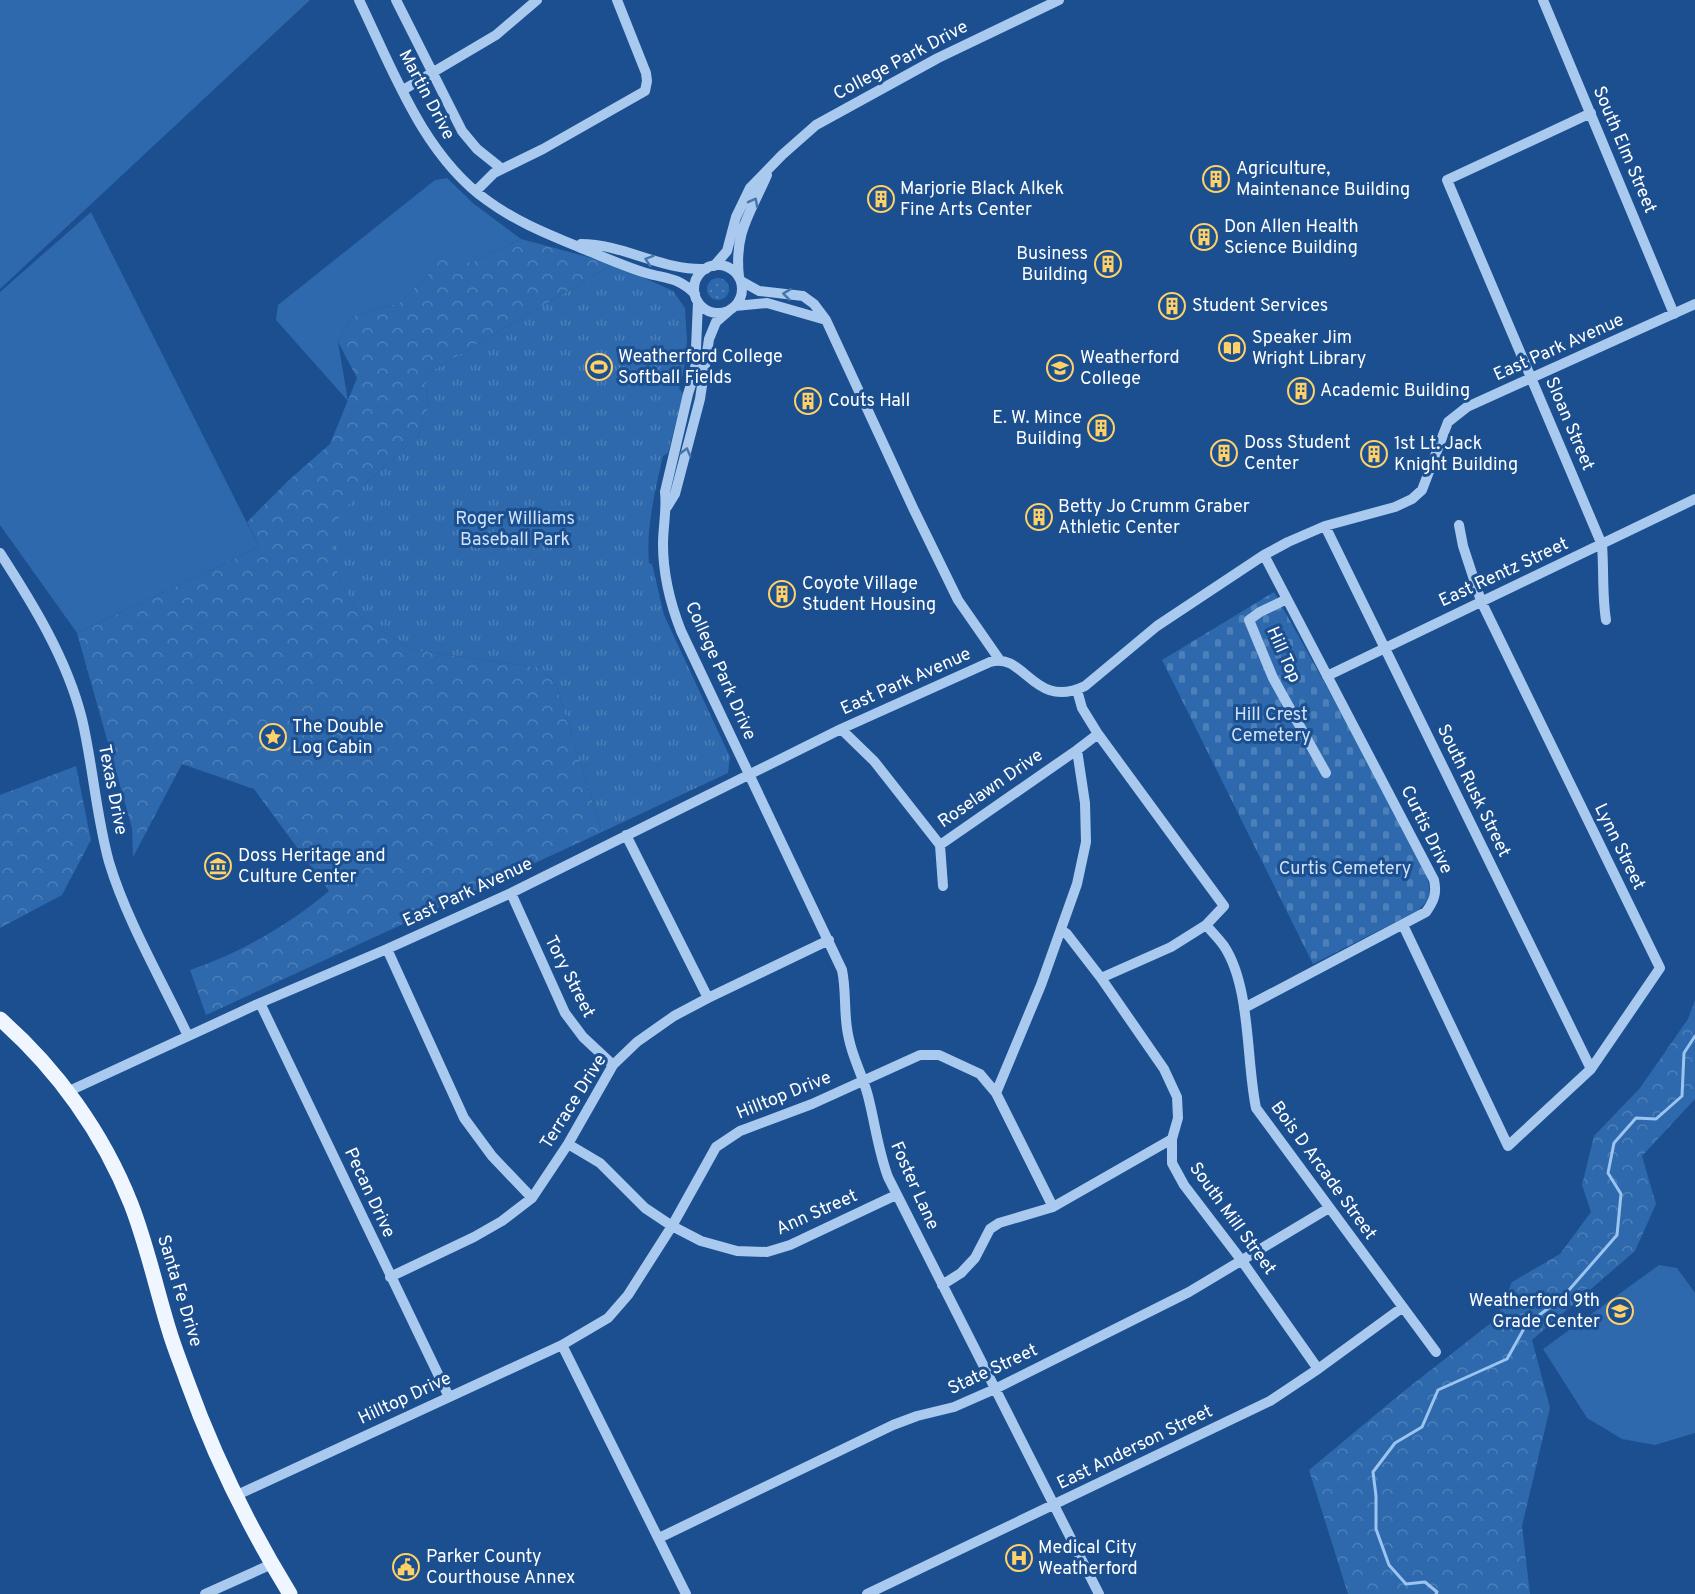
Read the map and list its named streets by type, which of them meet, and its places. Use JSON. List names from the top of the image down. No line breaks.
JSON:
{"streets":{"main road":["Santa Fe Drive"],"street":["College Park Drive","Martin Drive","South Elm Street","East Park Avenue","Sloan Street","East Rentz Street","Hill Top","Roselawn Drive","Texas Drive","South Rusk Street","Curtis Drive","Lynn Street","Tory Street","Hilltop Drive","Terrace Drive","Bois D Arcade Street","Foster Lane","Pecan Drive","Ann Street","South Mill Street","State Street","East Anderson Street"]},"crossings":[["College Park Drive","Martin Drive"],["College Park Drive","East Park Avenue"],["College Park Drive","Foster Lane"],["South Elm Street","East Park Avenue"],["South Elm Street","Sloan Street"],["East Park Avenue","Sloan Street"],["East Park Avenue","Roselawn Drive"],["East Park Avenue","Texas Drive"],["East Park Avenue","South Rusk Street"],["East Park Avenue","Curtis Drive"],["East Park Avenue","Tory Street"],["East Park Avenue","Foster Lane"],["East Park Avenue","Pecan Drive"],["East Park Avenue","Santa Fe Drive"],["Sloan Street","East Rentz Street"],["East Rentz Street","South Rusk Street"],["East Rentz Street","Curtis Drive"],["East Rentz Street","Lynn Street"],["Hill Top","Curtis Drive"],["South Rusk Street","Lynn Street"],["Curtis Drive","Lynn Street"],["Curtis Drive","Bois D Arcade Street"],["Tory Street","Terrace Drive"],["Hilltop Drive","Foster Lane"],["Hilltop Drive","Pecan Drive"],["Hilltop Drive","Ann Street"],["Hilltop Drive","Santa Fe Drive"],["Terrace Drive","Foster Lane"],["Terrace Drive","Pecan Drive"],["Terrace Drive","Ann Street"],["Bois D Arcade Street","State Street"],["Bois D Arcade Street","East Anderson Street"],["Foster Lane","Ann Street"],["Foster Lane","State Street"],["Foster Lane","East Anderson Street"],["South Mill Street","State Street"],["South Mill Street","East Anderson Street"]],"parks":["Roger Williams Baseball Park","Hill Crest Cemetery","Curtis Cemetery"],"places":{"building":["Agriculture, Maintenance Building","Marjorie Black Alkek Fine Arts Center","Don Allen Health Science Building","Business Building","Student Services","Academic Building","Couts Hall","E. W. Mince Building","Doss Student Center","1st Lt. Jack Knight Building","Betty Jo Crumm Graber Athletic Center","Coyote Village Student Housing"],"library":["Speaker Jim Wright Library"],"sports":["Weatherford College Softball Fields"],"school or university":["Weatherford College","Weatherford 9th Grade Center"],"place":["The Double Log Cabin"],"museum":["Doss Heritage and Culture Center"],"hospital":["Medical City Weatherford"],"public building":["Parker County Courthouse Annex"]}}
